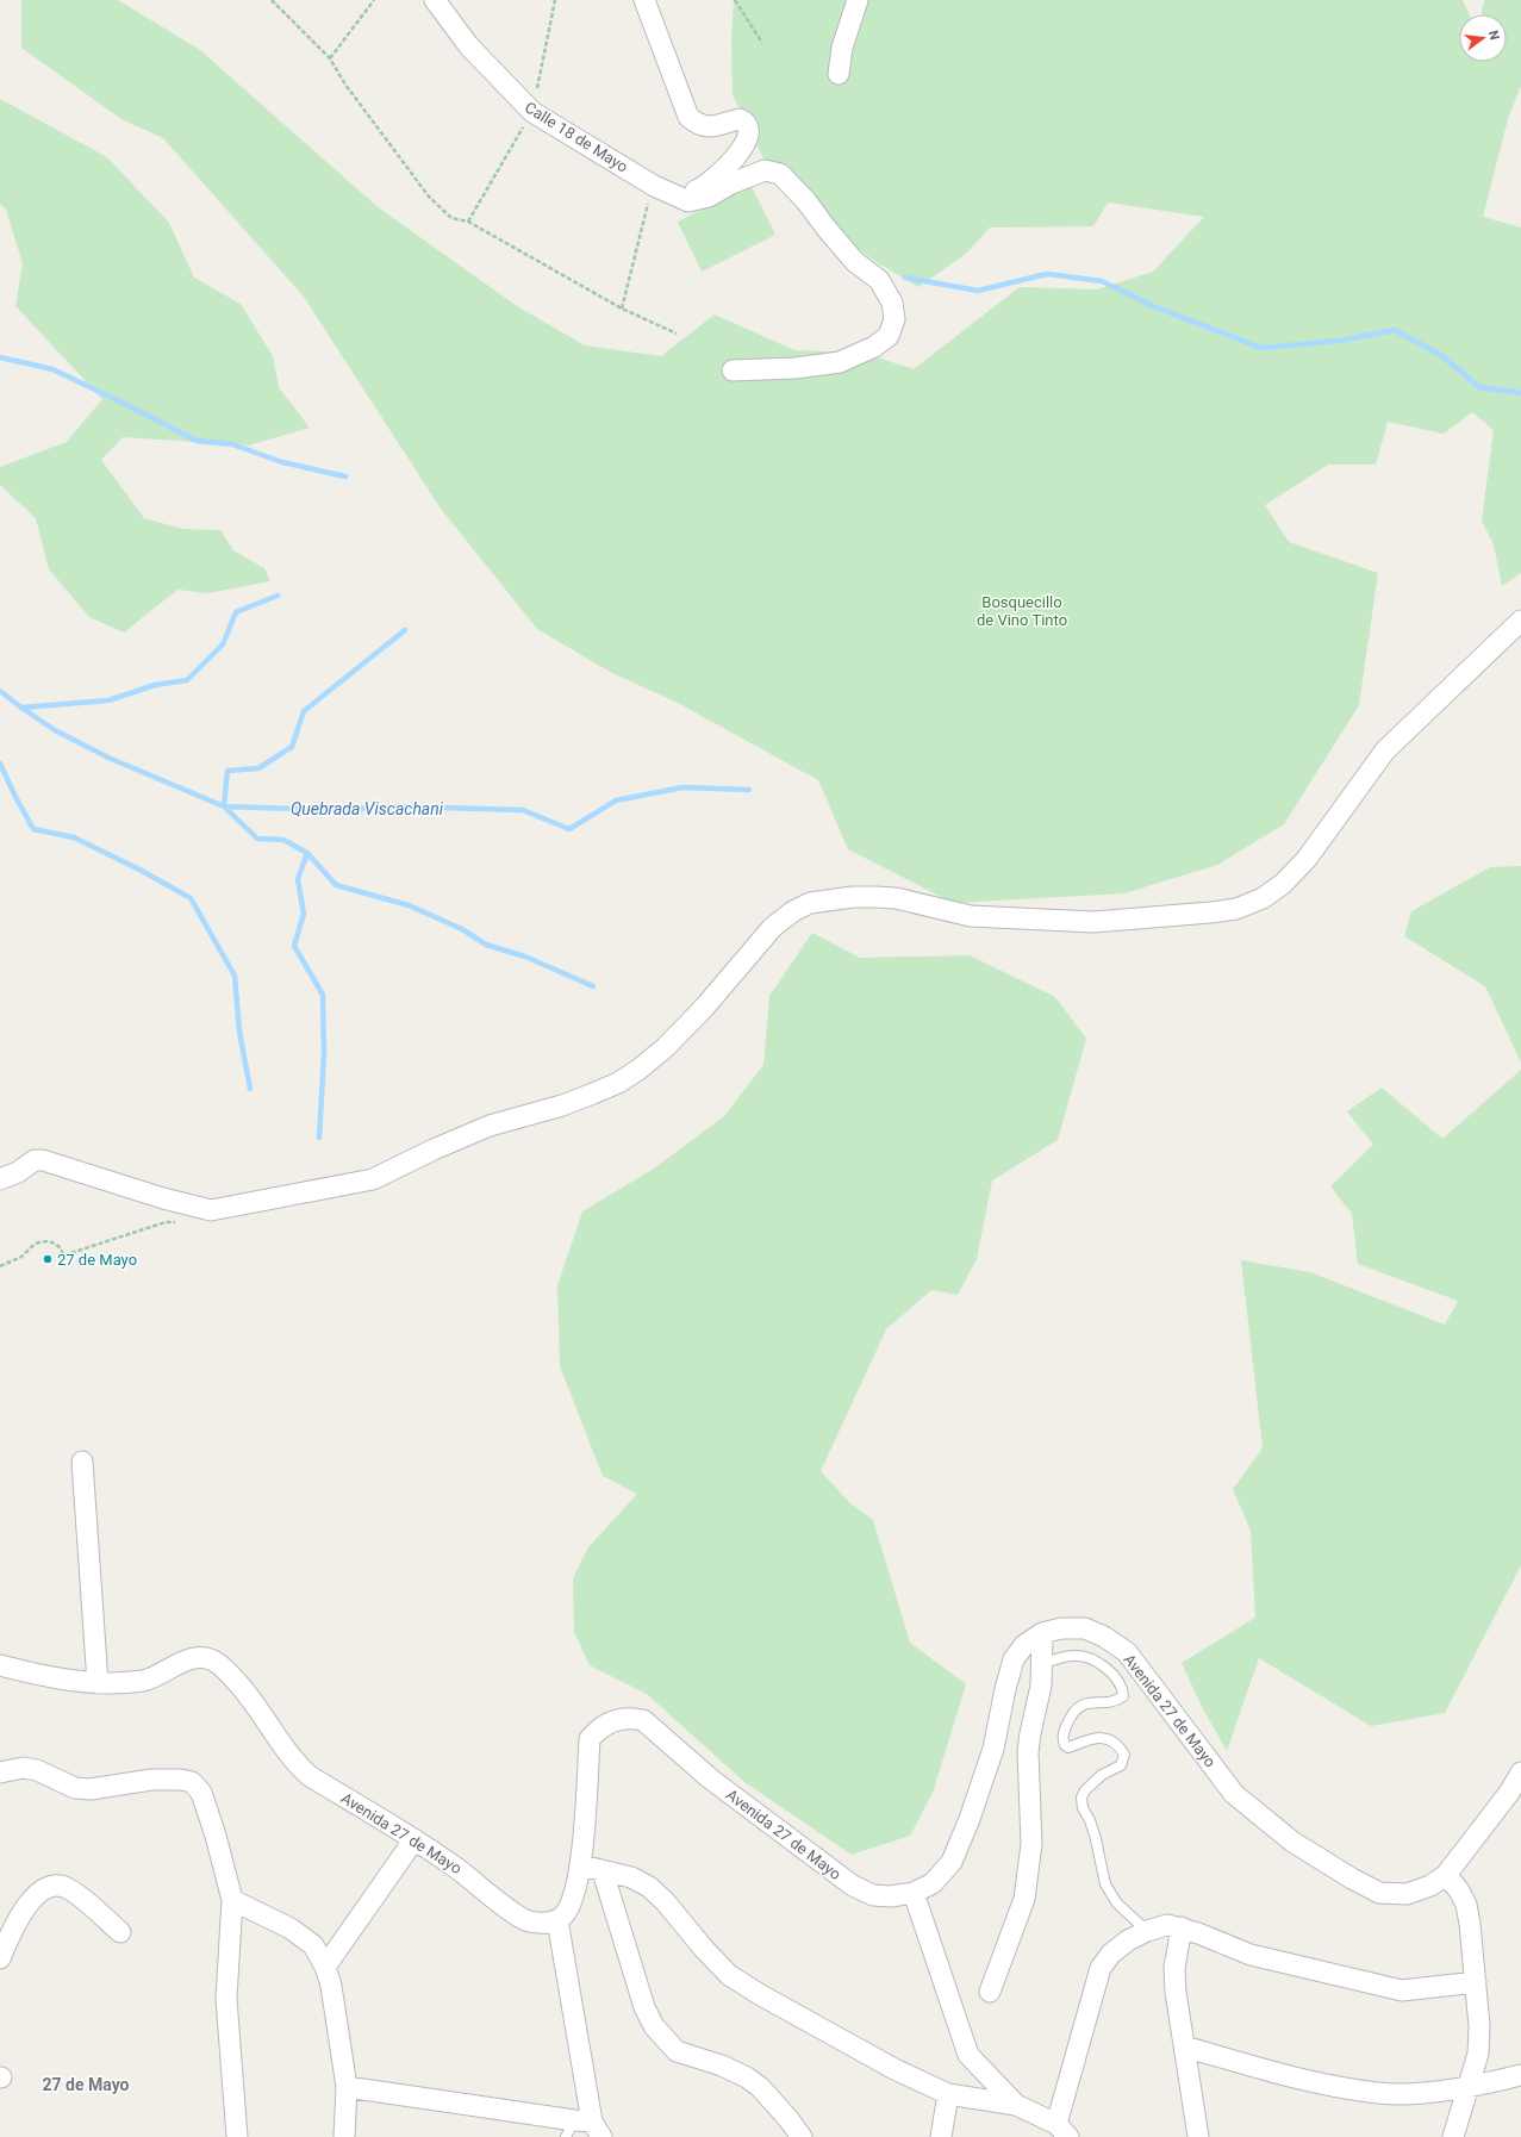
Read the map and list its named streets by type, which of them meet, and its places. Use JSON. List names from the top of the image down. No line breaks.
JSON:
{"streets":{"street":["Calle 18 de Mayo","Avenida 27 de Mayo"]},"districts":["27 de Mayo"],"water":["Quebrada Viscachani"],"parks":["Bosquecillo de Vino Tinto"],"places":["27 de Mayo"],"north":"right"}
